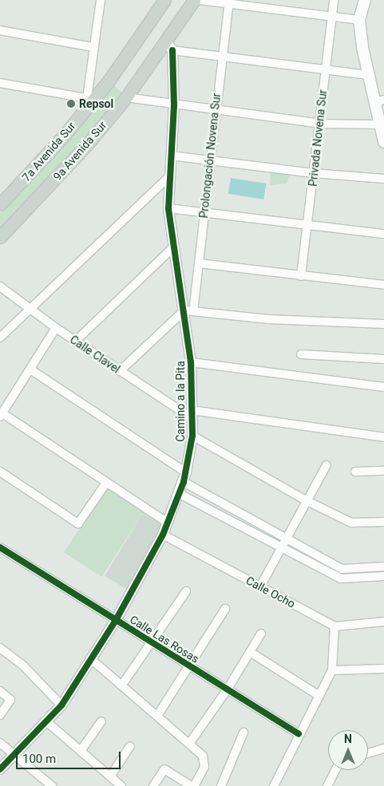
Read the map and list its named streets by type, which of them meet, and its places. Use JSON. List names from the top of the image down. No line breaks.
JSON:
{"streets":{"main road":["9a Avenida Sur","7a Avenida Sur"],"street":["Privada Novena Sur","Prolongación Novena Sur","Calle Clavel","Camino a la Pita","Calle Ocho","Calle Las Rosas"]},"crossings":[["9a Avenida Sur","Camino a la Pita"],["Prolongación Novena Sur","Camino a la Pita"],["Calle Clavel","Camino a la Pita"],["Camino a la Pita","Calle Ocho"],["Camino a la Pita","Calle Las Rosas"]],"places":["Repsol"],"scale_bar":"100 m","north":"top"}
